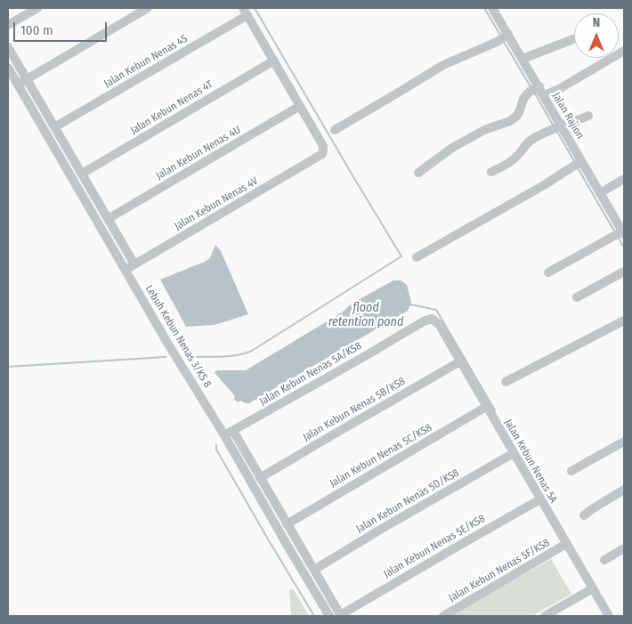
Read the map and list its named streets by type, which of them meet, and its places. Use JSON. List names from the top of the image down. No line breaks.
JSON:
{"streets":{"street":["Jalan Kebun Nenas 4S","Jalan Kebun Nenas 4T","Jalan Rajion","Jalan Kebun Nenas 4U","Jalan Kebun Nenas 4V","Lebuh Kebun Nenas 3/KS 8","Jalan Kebun Nenas 5A/KS8","Jalan Kebun Nenas 5B/KS8","Jalan Kebun Nenas 5C/KS8","Jalan Kebun Nenas 5A","Jalan Kebun Nenas 5D/KS8","Jalan Kebun Nenas 5E/KS8","Jalan Kebun Nenas 5F/KS8"]},"crossings":[["Jalan Kebun Nenas 4U","Jalan Kebun Nenas 4V"],["Jalan Kebun Nenas 4V","Lebuh Kebun Nenas 3/KS 8"],["Lebuh Kebun Nenas 3/KS 8","Jalan Kebun Nenas 5A/KS8"],["Jalan Kebun Nenas 5A/KS8","Jalan Kebun Nenas 5A"],["Jalan Kebun Nenas 5B/KS8","Jalan Kebun Nenas 5A"],["Jalan Kebun Nenas 5C/KS8","Jalan Kebun Nenas 5A"],["Jalan Kebun Nenas 5A","Jalan Kebun Nenas 5D/KS8"],["Jalan Kebun Nenas 5A","Jalan Kebun Nenas 5E/KS8"],["Jalan Kebun Nenas 5A","Jalan Kebun Nenas 5F/KS8"]],"water":["flood retention pond"],"scale_bar":"100 m","north":"top"}
